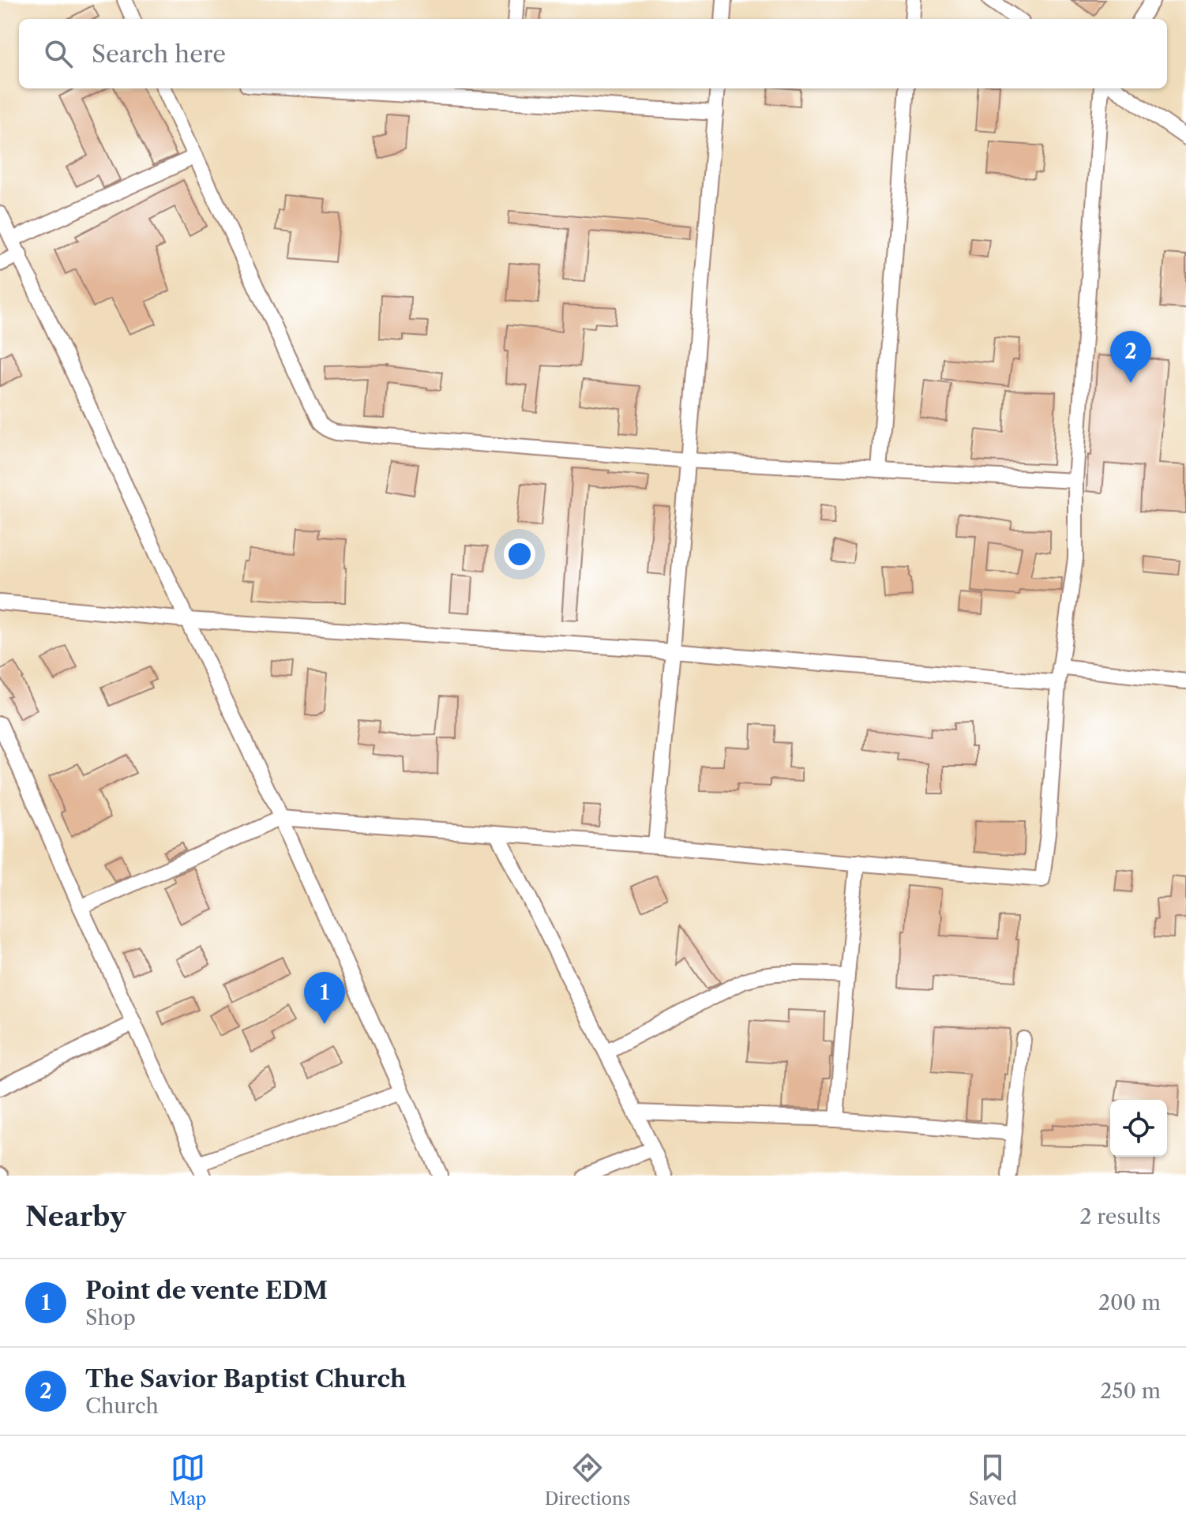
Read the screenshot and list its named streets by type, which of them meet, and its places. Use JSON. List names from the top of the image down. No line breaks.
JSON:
{"page":{"search":"Search here","pins":["2","1"],"heading":["Nearby","2 results"],"list":[{"mark":"1","name":"Point de vente EDM","note":"Shop","value":"200 m"},{"mark":"2","name":"The Savior Baptist Church","note":"Church","value":"250 m"}],"nav":["Map","Directions","Saved"]}}
